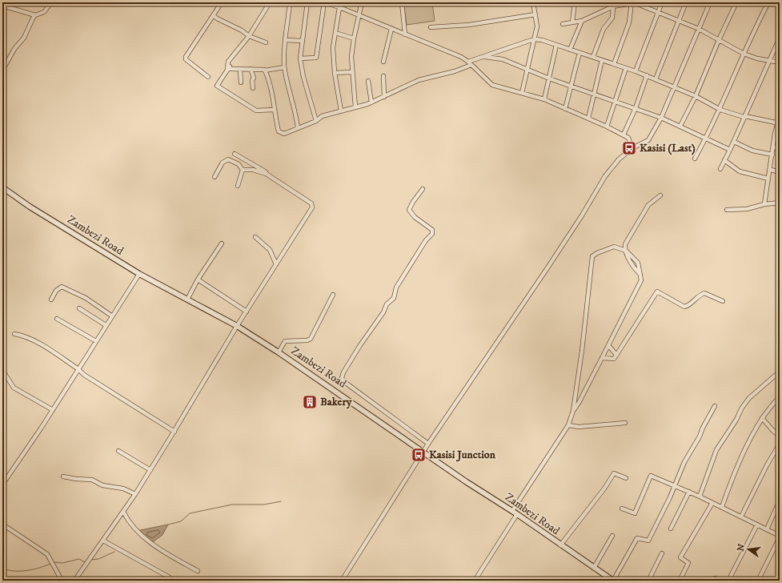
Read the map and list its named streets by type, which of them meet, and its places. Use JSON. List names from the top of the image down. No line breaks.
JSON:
{"streets":{"main road":["Zambezi Road"]},"places":{"bus stop":["Kasisi (Last)","Kasisi Junction"],"building":["Bakery"]},"north":"left"}
